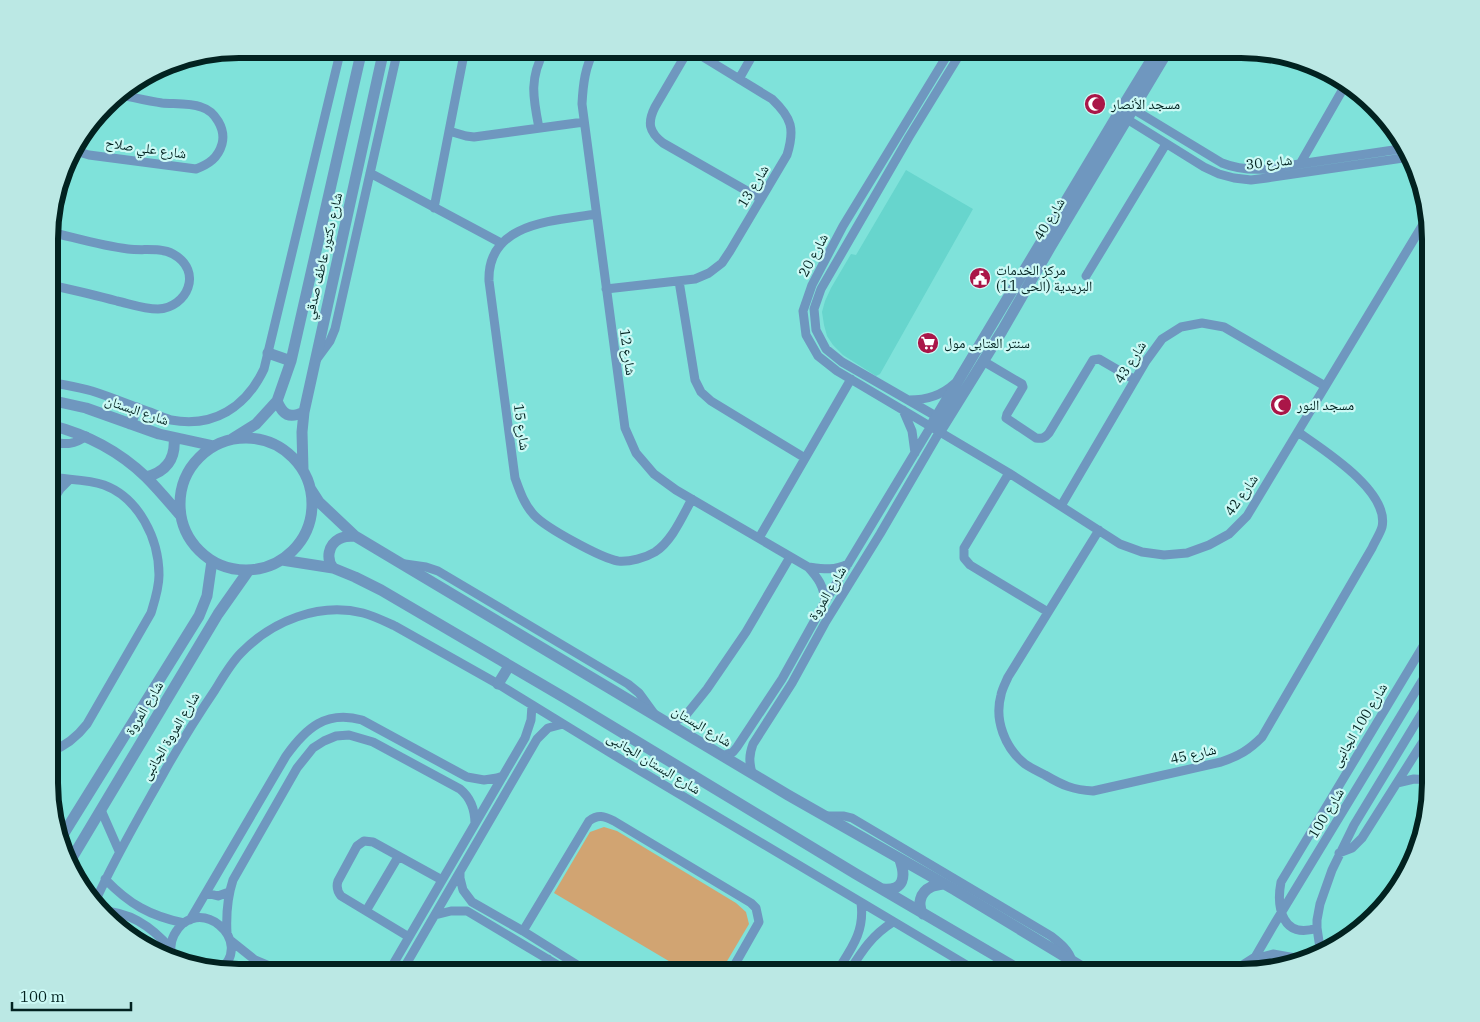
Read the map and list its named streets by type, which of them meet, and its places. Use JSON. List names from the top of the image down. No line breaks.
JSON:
{"streets":{"street":["شارع علي صلاح","شارع 30","شارع 13","شارع 40","شارع 20","شارع دكتور عاطف صدقي","شارع 12","شارع 43","شارع البستان","شارع 15","شارع 42","شارع المروة","شارع 100 الجانبى","شارع المروة الجانبى","شارع 45","شارع البستان الجانبى","شارع 100"]},"crossings":[["شارع 30","شارع 40"],["شارع 13","شارع 12"],["شارع 40","شارع 20"],["شارع 40","شارع 42"],["شارع 40","شارع المروة"],["شارع 20","شارع 42"],["شارع 20","شارع المروة"],["شارع دكتور عاطف صدقي","شارع البستان"],["شارع دكتور عاطف صدقي","شارع المروة"],["شارع 12","شارع 15"],["شارع 12","شارع المروة"],["شارع 43","شارع 42"],["شارع البستان","شارع المروة"],["شارع 42","شارع المروة"],["شارع 42","شارع 45"],["شارع 100 الجانبى","شارع 100"],["شارع المروة الجانبى","شارع البستان الجانبى"]],"places":{"mosque":["مسجد الأنصار","مسجد النور"],"public building":["مركز الخدمات البريدية (الحى 11)"],"supermarket":["سنتر العتابى مول"]},"scale_bar":"100 m"}
